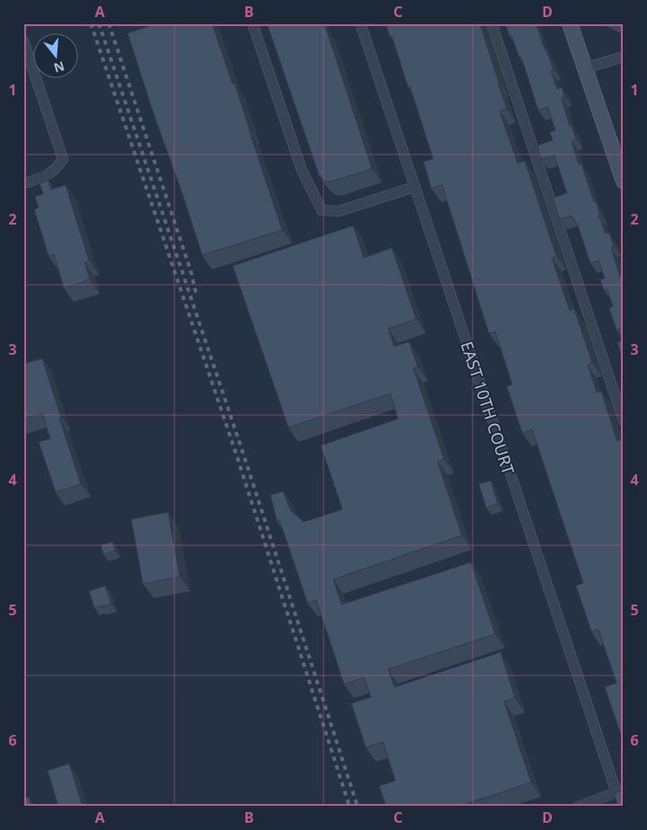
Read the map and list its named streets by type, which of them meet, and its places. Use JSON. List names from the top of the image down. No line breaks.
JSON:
{"streets":{"street":["EAST 10TH COURT"]},"north":"bottom","grid":{"columns":["A","B","C","D"],"rows":["1","2","3","4","5","6"]}}
